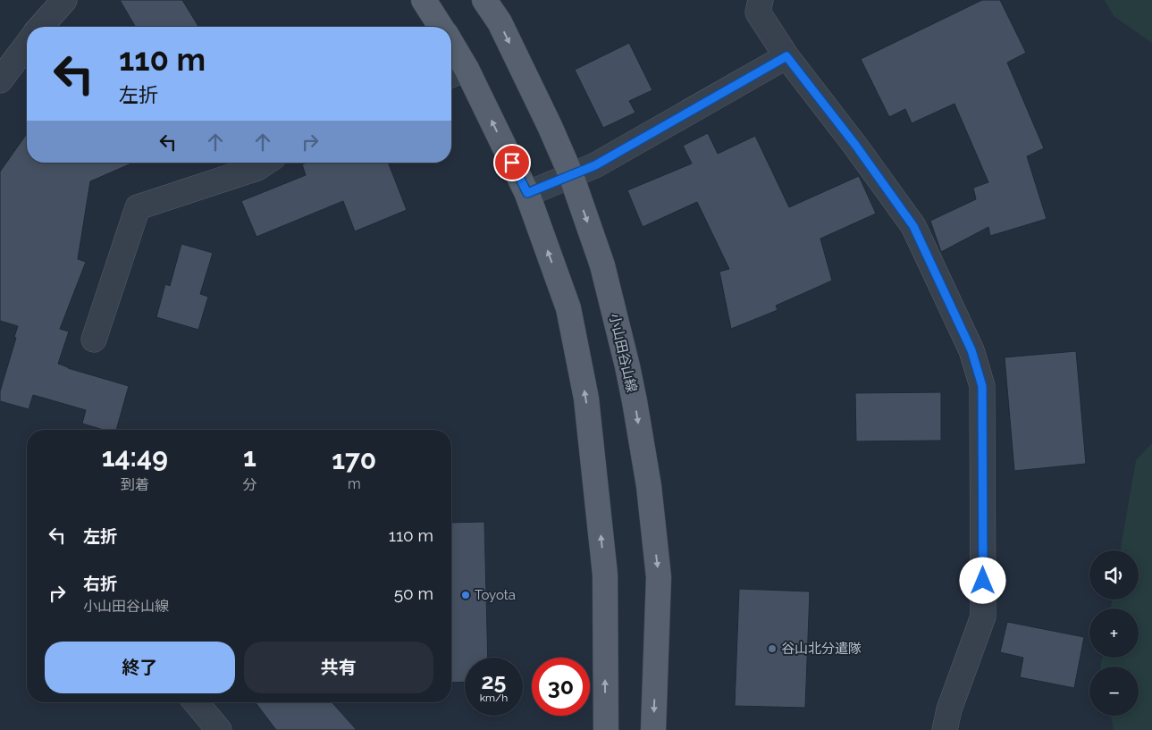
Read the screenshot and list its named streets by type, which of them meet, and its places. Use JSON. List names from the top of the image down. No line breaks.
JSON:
{"streets":{"main road":["小山田谷山線"]},"places":["Toyota","谷山北分遣隊"],"page":{"turn":["110 m","左折"],"eta":["14:49","到着","1","分","170","m"],"list":[{"name":"左折","value":"110 m"},{"name":"右折","note":"小山田谷山線","value":"50 m"}],"map_buttons":["+","−"],"buttons":["終了","共有"],"speed":"25 km/h","limit":"30"}}
